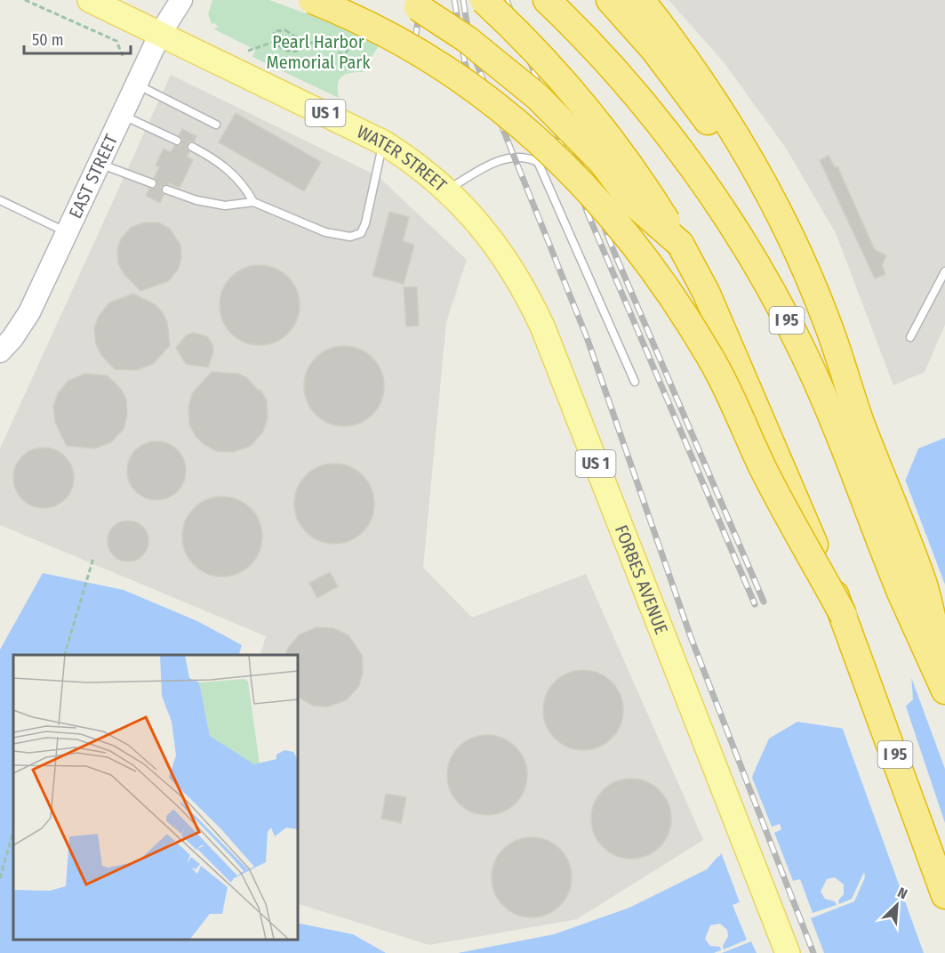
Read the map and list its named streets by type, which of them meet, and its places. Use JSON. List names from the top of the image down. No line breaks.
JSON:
{"streets":{"highway":["I 95"],"main road":["US 1","WATER STREET","EAST STREET","FORBES AVENUE"]},"crossings":[["WATER STREET","EAST STREET"],["WATER STREET","FORBES AVENUE"]],"parks":["Pearl Harbor Memorial Park"],"scale_bar":"50 m","north":"top right"}
